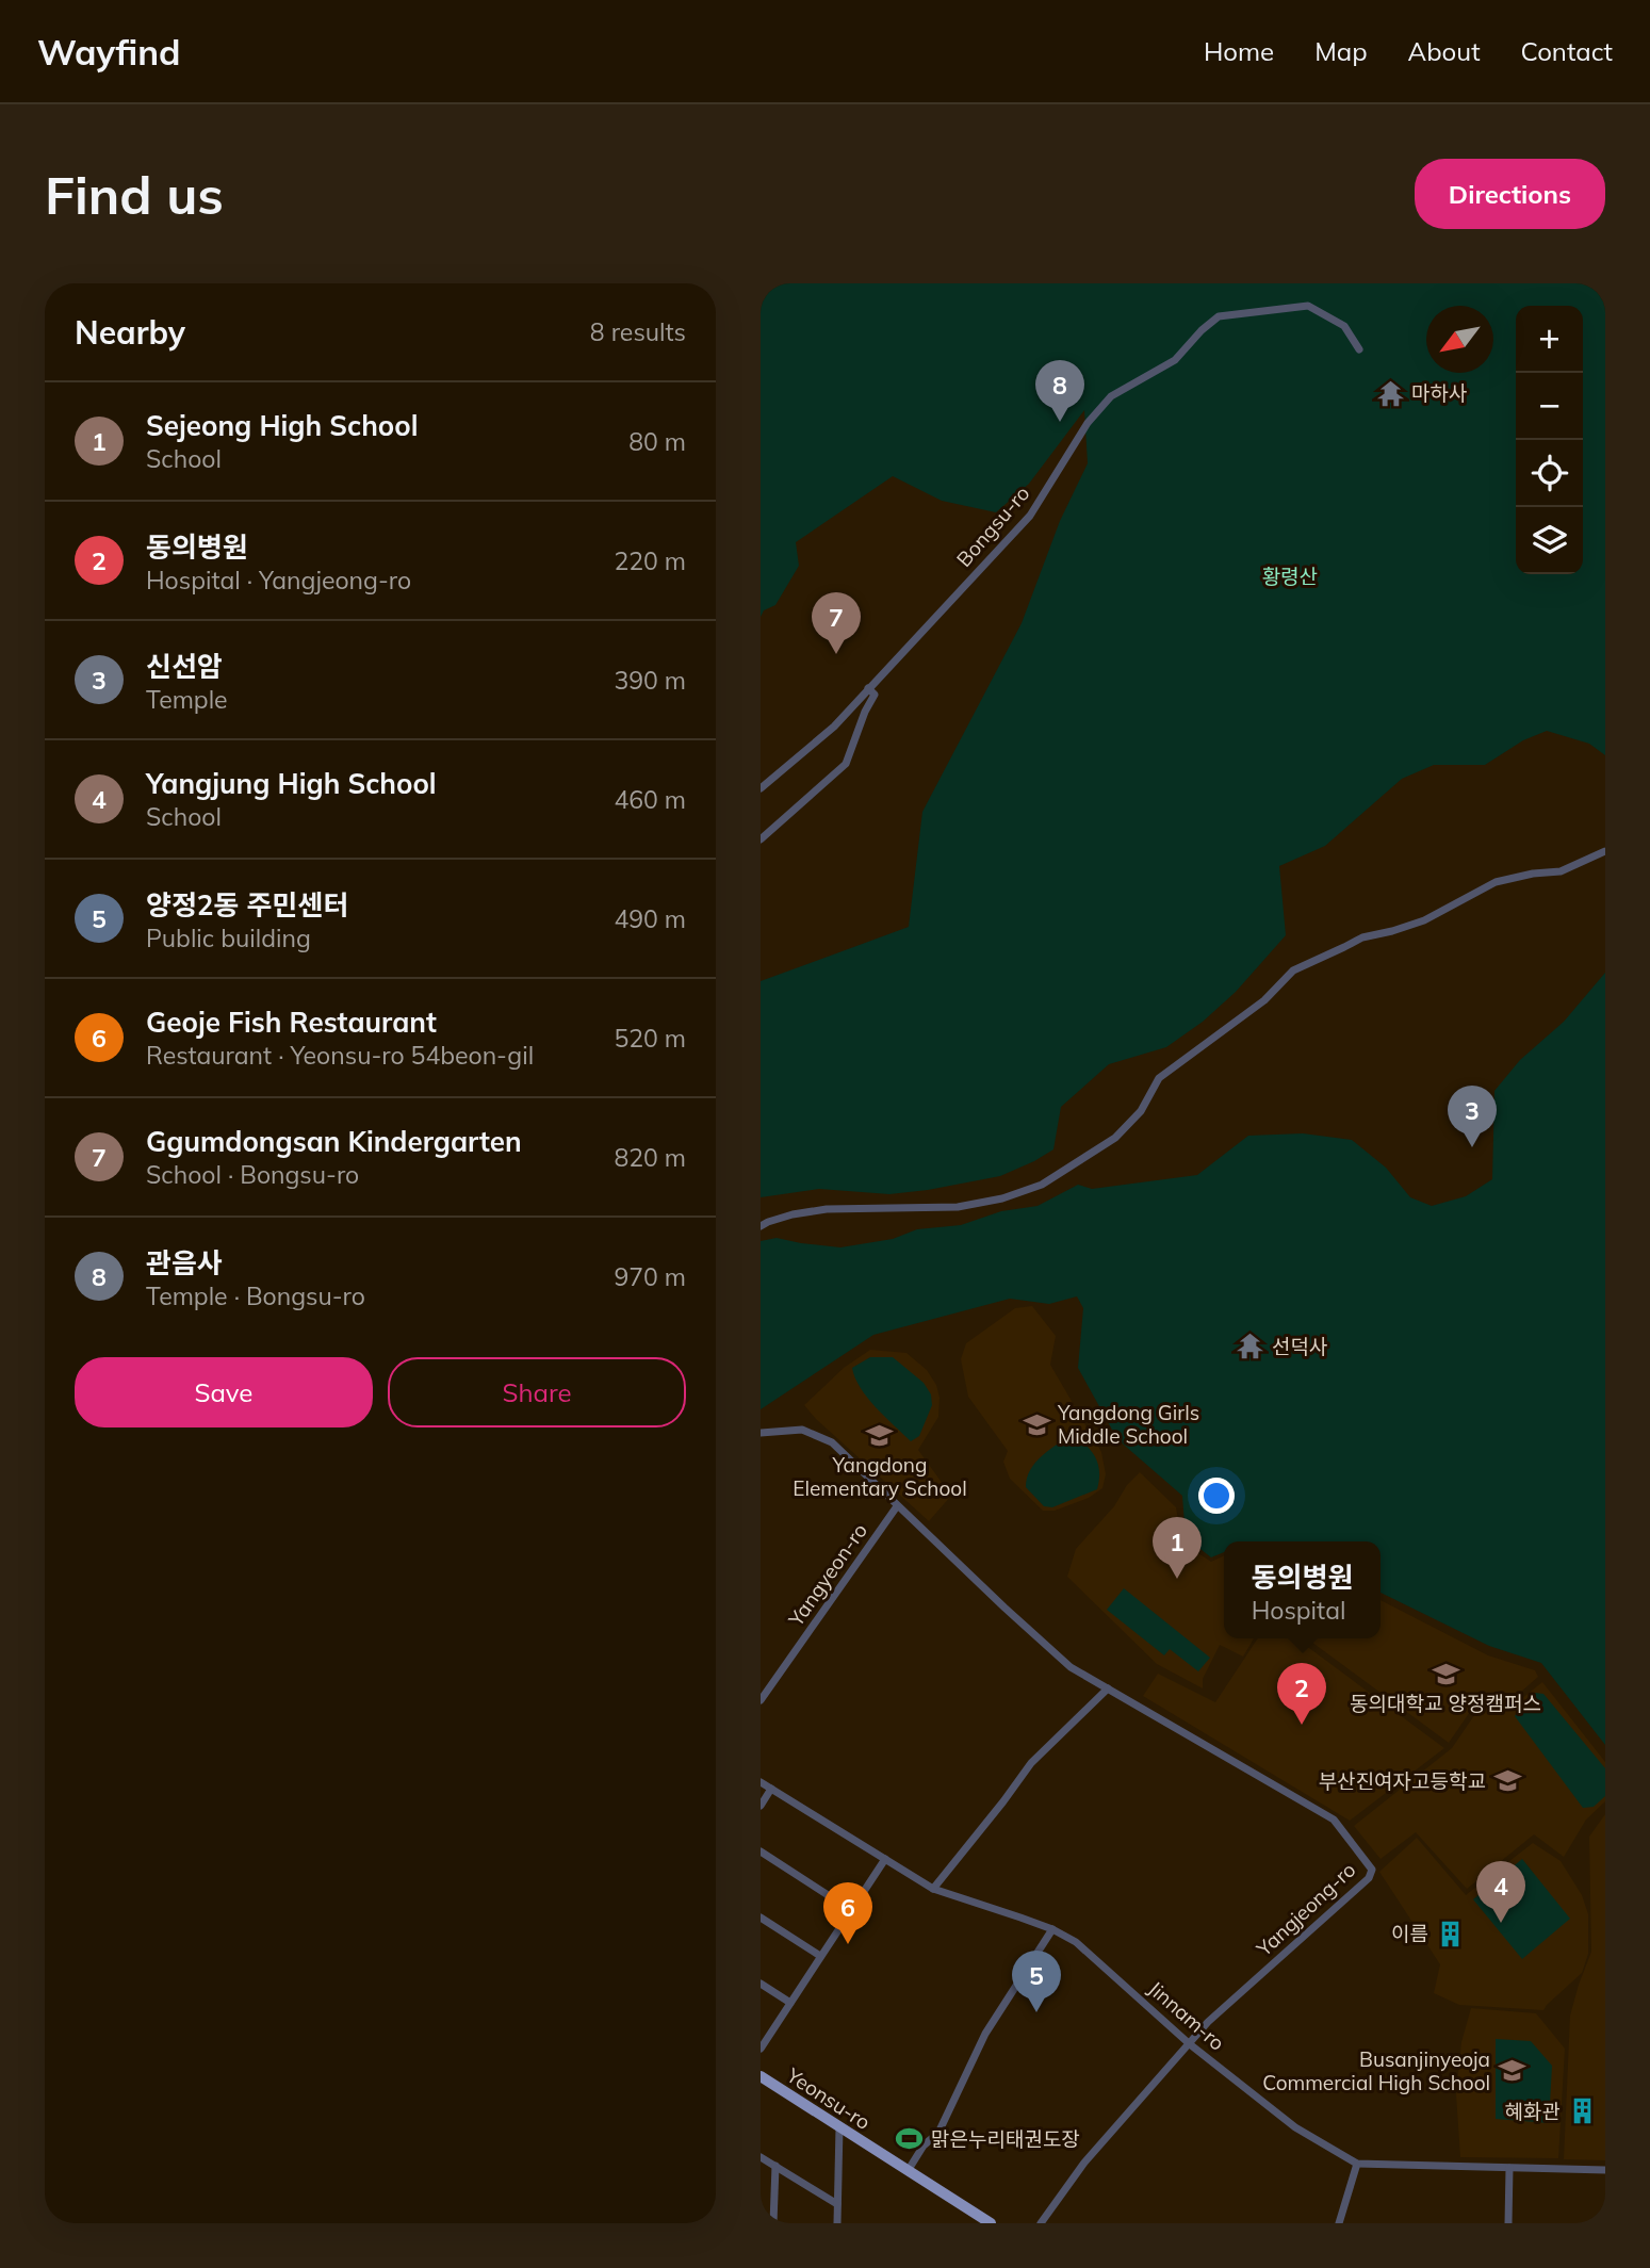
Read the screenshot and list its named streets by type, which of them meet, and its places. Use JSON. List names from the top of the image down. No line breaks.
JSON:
{"streets":{"main road":["Yeonsu-ro"],"street":["Bongsu-ro","Yangyeon-ro","Yangjeong-ro","Jinnam-ro"]},"crossings":[["Yangyeon-ro","Yangjeong-ro"],["Yangjeong-ro","Jinnam-ro"]],"parks":["황령산"],"places":{"temple":["마하사","선덕사"],"school or university":["Yangdong Girls Middle School","Yangdong Elementary School","동의대학교 양정캠퍼스","부산진여자고등학교","Busanjinyeoja Commercial High School"],"building":["이름","혜화관"],"sports":["맑은누리태권도장"]},"north":"bottom left","page":{"header":"Wayfind","nav":["Home","Map","About","Contact"],"buttons":["Directions",["Save","Share"]],"title":"Find us","heading":["Nearby","8 results"],"map_buttons":["+","−"],"pins":["8","7","3","1","2","4","6","5"],"list":[{"mark":"1","name":"Sejeong High School","note":"School","value":"80 m"},{"mark":"2","name":"동의병원","note":"Hospital · Yangjeong-ro","value":"220 m"},{"mark":"3","name":"신선암","note":"Temple","value":"390 m"},{"mark":"4","name":"Yangjung High School","note":"School","value":"460 m"},{"mark":"5","name":"양정2동 주민센터","note":"Public building","value":"490 m"},{"mark":"6","name":"Geoje Fish Restaurant","note":"Restaurant · Yeonsu-ro 54beon-gil","value":"520 m"},{"mark":"7","name":"Ggumdongsan Kindergarten","note":"School · Bongsu-ro","value":"820 m"},{"mark":"8","name":"관음사","note":"Temple · Bongsu-ro","value":"970 m"}],"popup":["동의병원","Hospital"]}}
